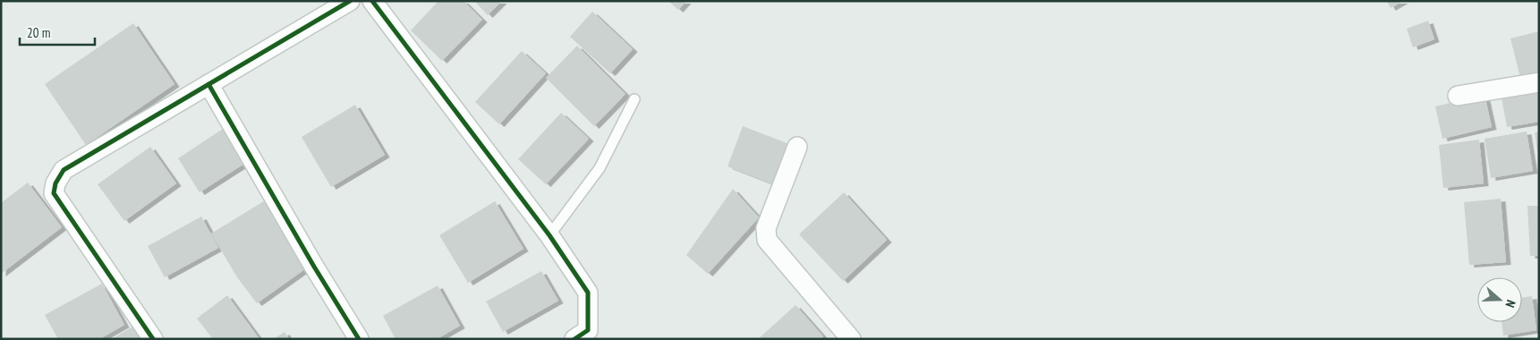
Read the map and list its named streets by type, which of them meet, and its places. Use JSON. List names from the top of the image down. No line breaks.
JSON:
{"scale_bar":"20 m","north":"right"}
